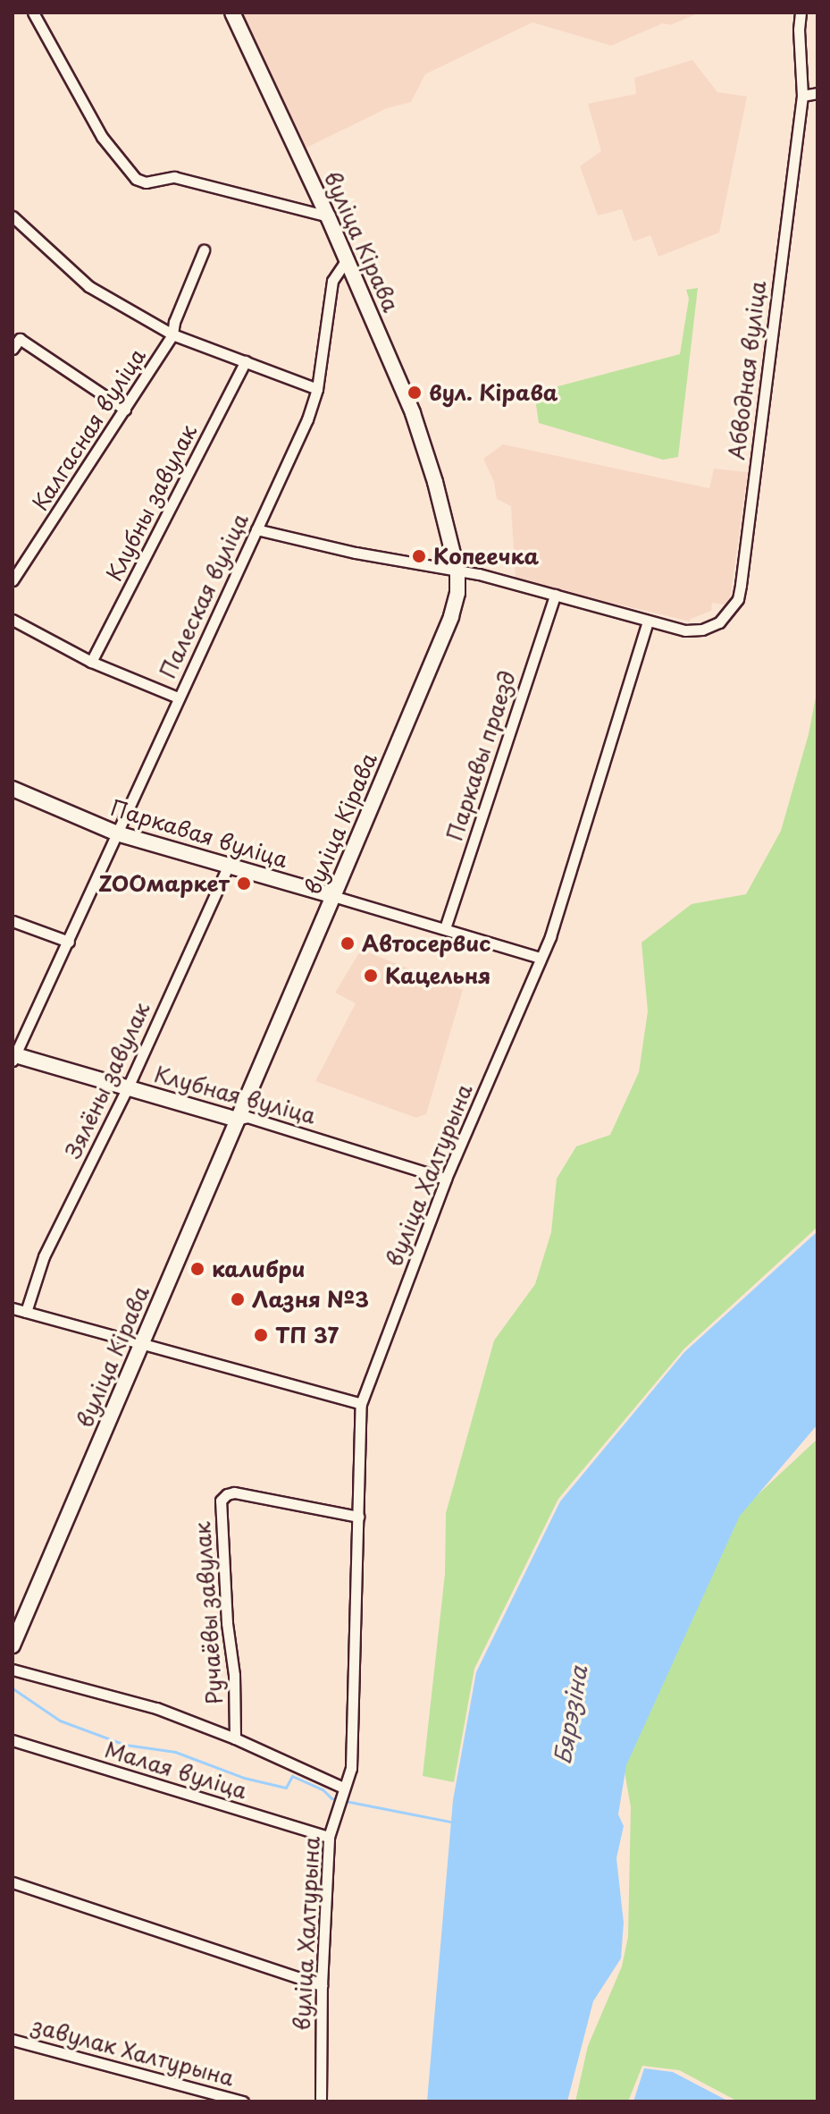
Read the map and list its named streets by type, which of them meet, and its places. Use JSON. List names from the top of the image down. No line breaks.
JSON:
{"streets":{"main road":["вуліца Кірава","Паркавая вуліца","Клубная вуліца"],"street":["Абводная вуліца","Калгасная вуліца","Клубны завулак","Палеская вуліца","Паркавы праезд","Зялёны завулак","вуліца Халтурына","Ручаёвы завулак","Малая вуліца","завулак Халтурына"]},"crossings":[["вуліца Кірава","Палеская вуліца"],["вуліца Кірава","Паркавая вуліца"],["вуліца Кірава","Клубная вуліца"],["Абводная вуліца","вуліца Халтурына"],["Палеская вуліца","Паркавая вуліца"],["Палеская вуліца","Клубная вуліца"],["Паркавы праезд","Паркавая вуліца"],["Паркавая вуліца","Зялёны завулак"],["Паркавая вуліца","вуліца Халтурына"],["Зялёны завулак","Клубная вуліца"],["Клубная вуліца","вуліца Халтурына"],["вуліца Халтурына","Ручаёвы завулак"],["вуліца Халтурына","Малая вуліца"]],"water":["Бярэзіна"],"places":["вул. Кірава","Копеечка","ZOOмаркет","Автосервис","Кацельня","калибри","Лазня №3","ТП 37"]}
